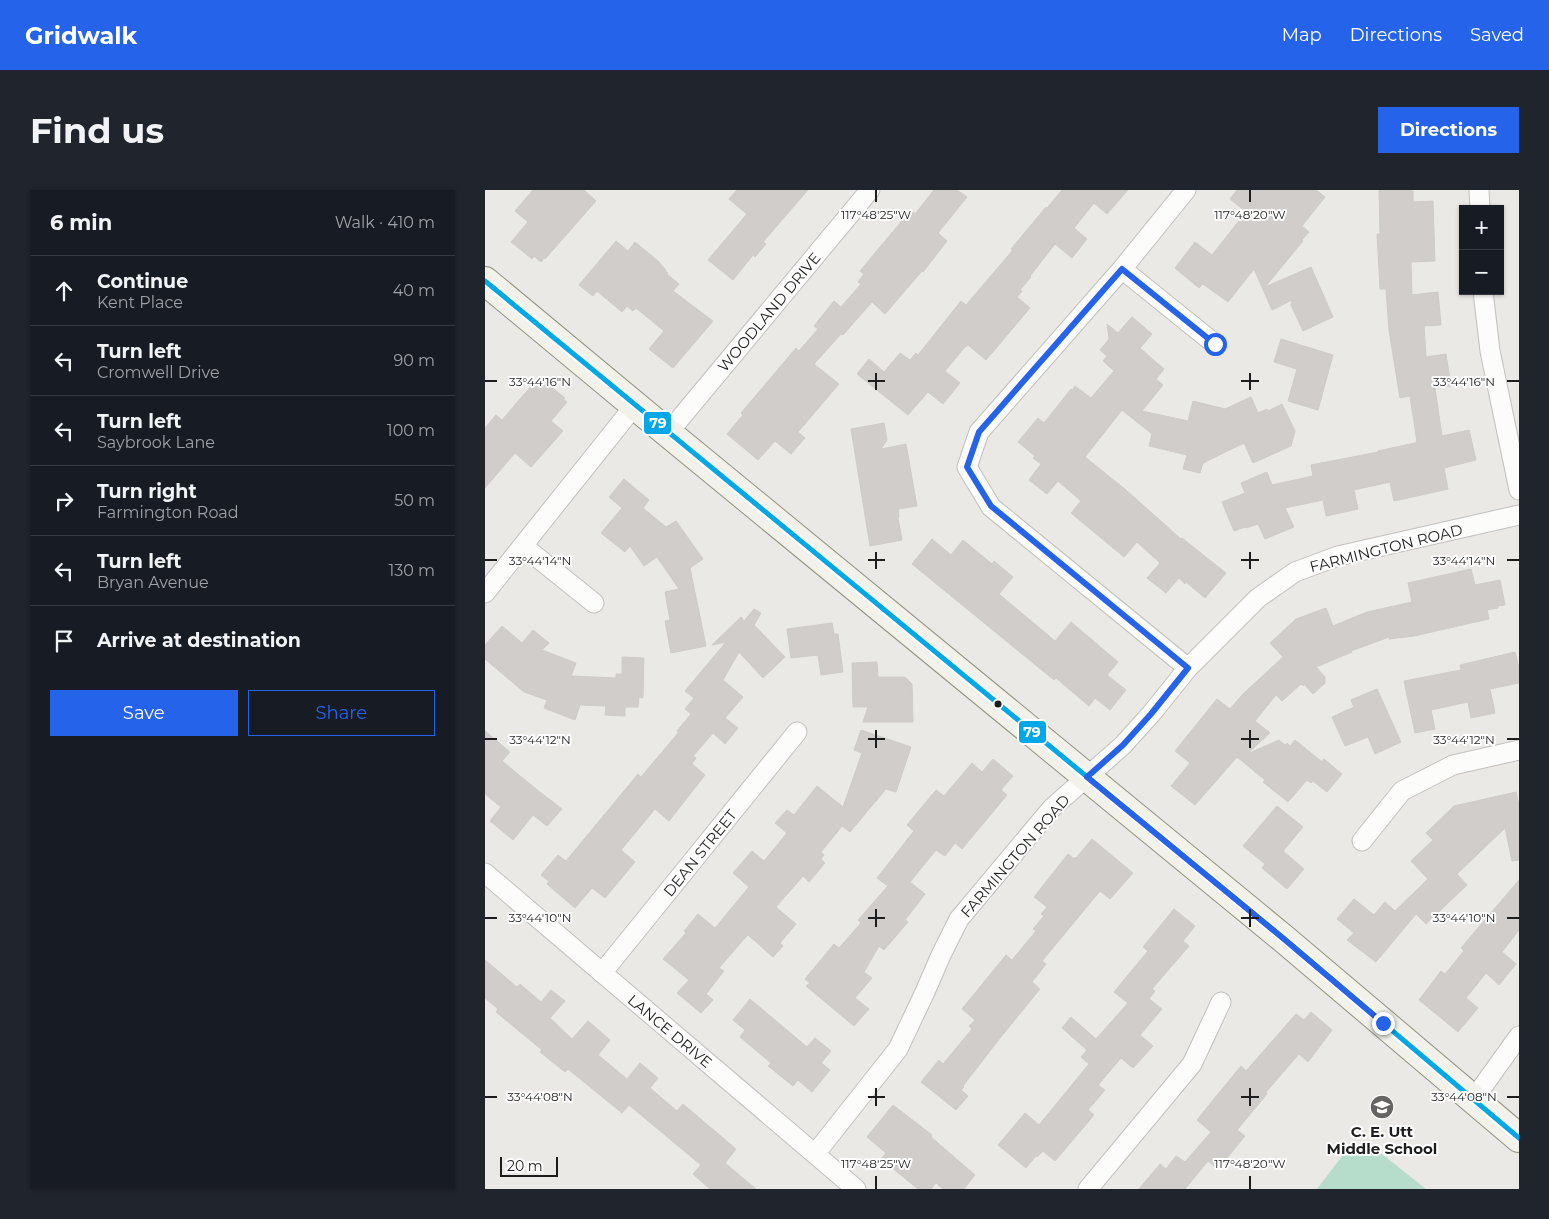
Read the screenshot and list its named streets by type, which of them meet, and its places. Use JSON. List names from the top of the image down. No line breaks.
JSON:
{"streets":{"street":["WOODLAND DRIVE","FARMINGTON ROAD","DEAN STREET","LANCE DRIVE"]},"crossings":[["FARMINGTON ROAD","LANCE DRIVE"],["DEAN STREET","LANCE DRIVE"]],"places":{"school or university":["C. E. Utt Middle School"]},"lines":["transit line 79"],"scale_bar":"20 m","page":{"header":"Gridwalk","nav":["Map","Directions","Saved"],"buttons":["Directions",["Save","Share"]],"title":"Find us","heading":["6 min","Walk · 410 m"],"map_buttons":["+","−"],"list":[["Continue","Kent Place","40 m"],["Turn left","Cromwell Drive","90 m"],["Turn left","Saybrook Lane","100 m"],["Turn right","Farmington Road","50 m"],["Turn left","Bryan Avenue","130 m"],"Arrive at destination"],"scale":"20 m"},"coordinates":["117°48'25\"W","117°48'20\"W","33°44'16\"N","33°44'14\"N","33°44'12\"N","33°44'10\"N","33°44'08\"N"]}
